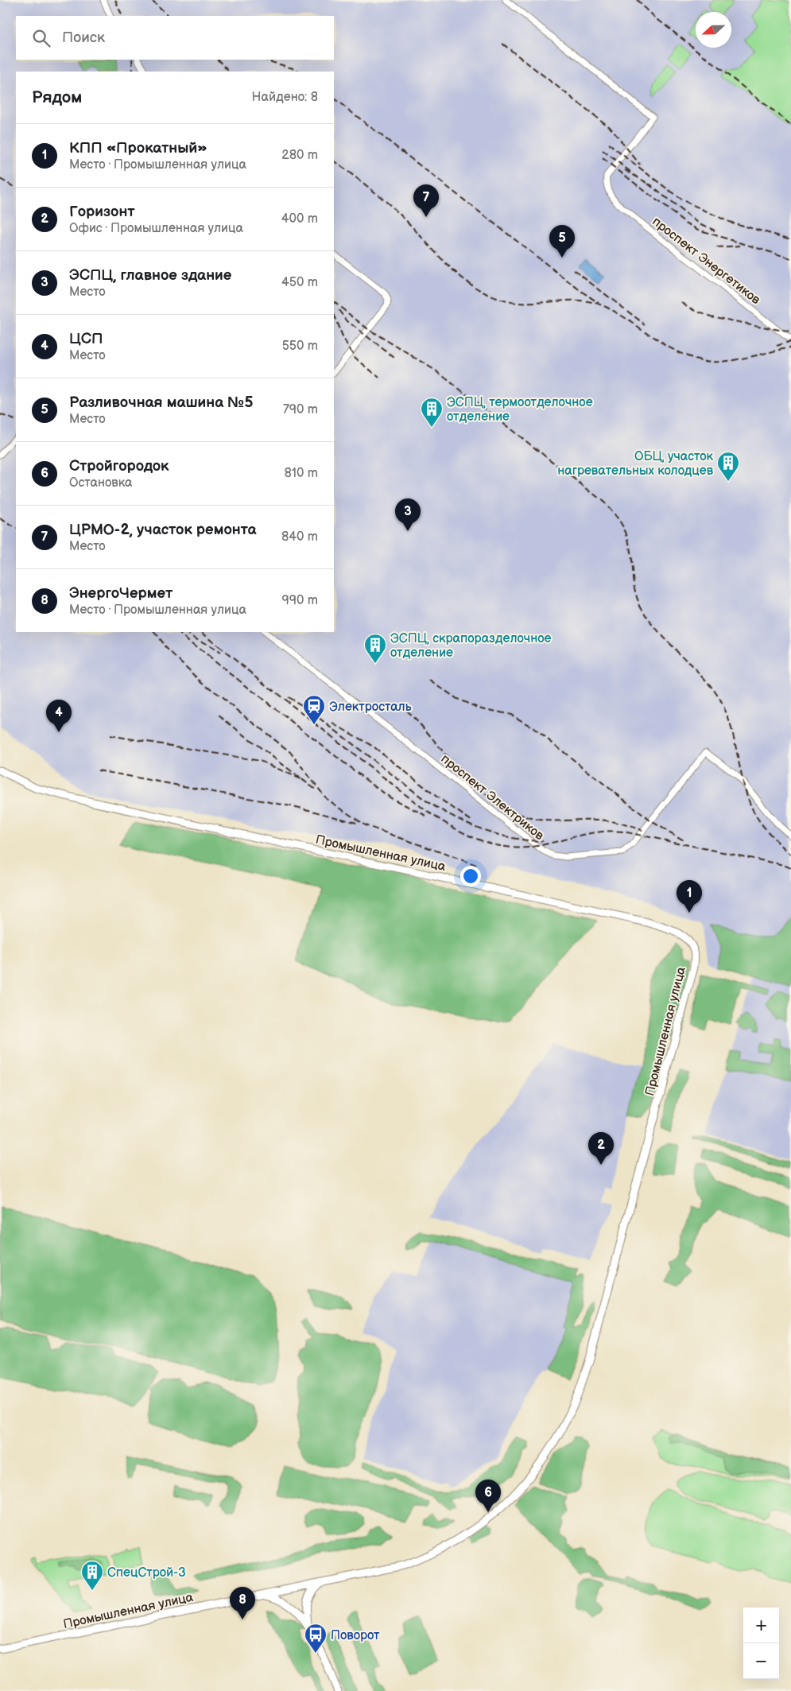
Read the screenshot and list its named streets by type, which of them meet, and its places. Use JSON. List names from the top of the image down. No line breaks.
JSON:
{"streets":{"street":["проспект Энергетиков","проспект Электриков","Промышленная улица"]},"places":{"building":["ЭСПЦ, термоотделочное отделение","ОБЦ, участок нагревательных колодцев","ЭСПЦ, скрапоразделочное отделение","СпецСтрой-3"],"station":["Электросталь"],"bus stop":["Поворот"]},"north":"left","page":{"search":"Поиск","heading":["Рядом","Найдено: 8"],"list":[{"mark":"1","name":"КПП «Прокатный»","note":"Место · Промышленная улица","value":"280 m"},{"mark":"2","name":"Горизонт","note":"Офис · Промышленная улица","value":"400 m"},{"mark":"3","name":"ЭСПЦ, главное здание","note":"Место","value":"450 m"},{"mark":"4","name":"ЦСП","note":"Место","value":"550 m"},{"mark":"5","name":"Разливочная машина №5","note":"Место","value":"790 m"},{"mark":"6","name":"Стройгородок","note":"Остановка","value":"810 m"},{"mark":"7","name":"ЦРМО-2, участок ремонта","note":"Место","value":"840 m"},{"mark":"8","name":"ЭнергоЧермет","note":"Место · Промышленная улица","value":"990 m"}],"pins":["7","5","3","4","1","2","6","8"],"map_buttons":["+","−"]}}
